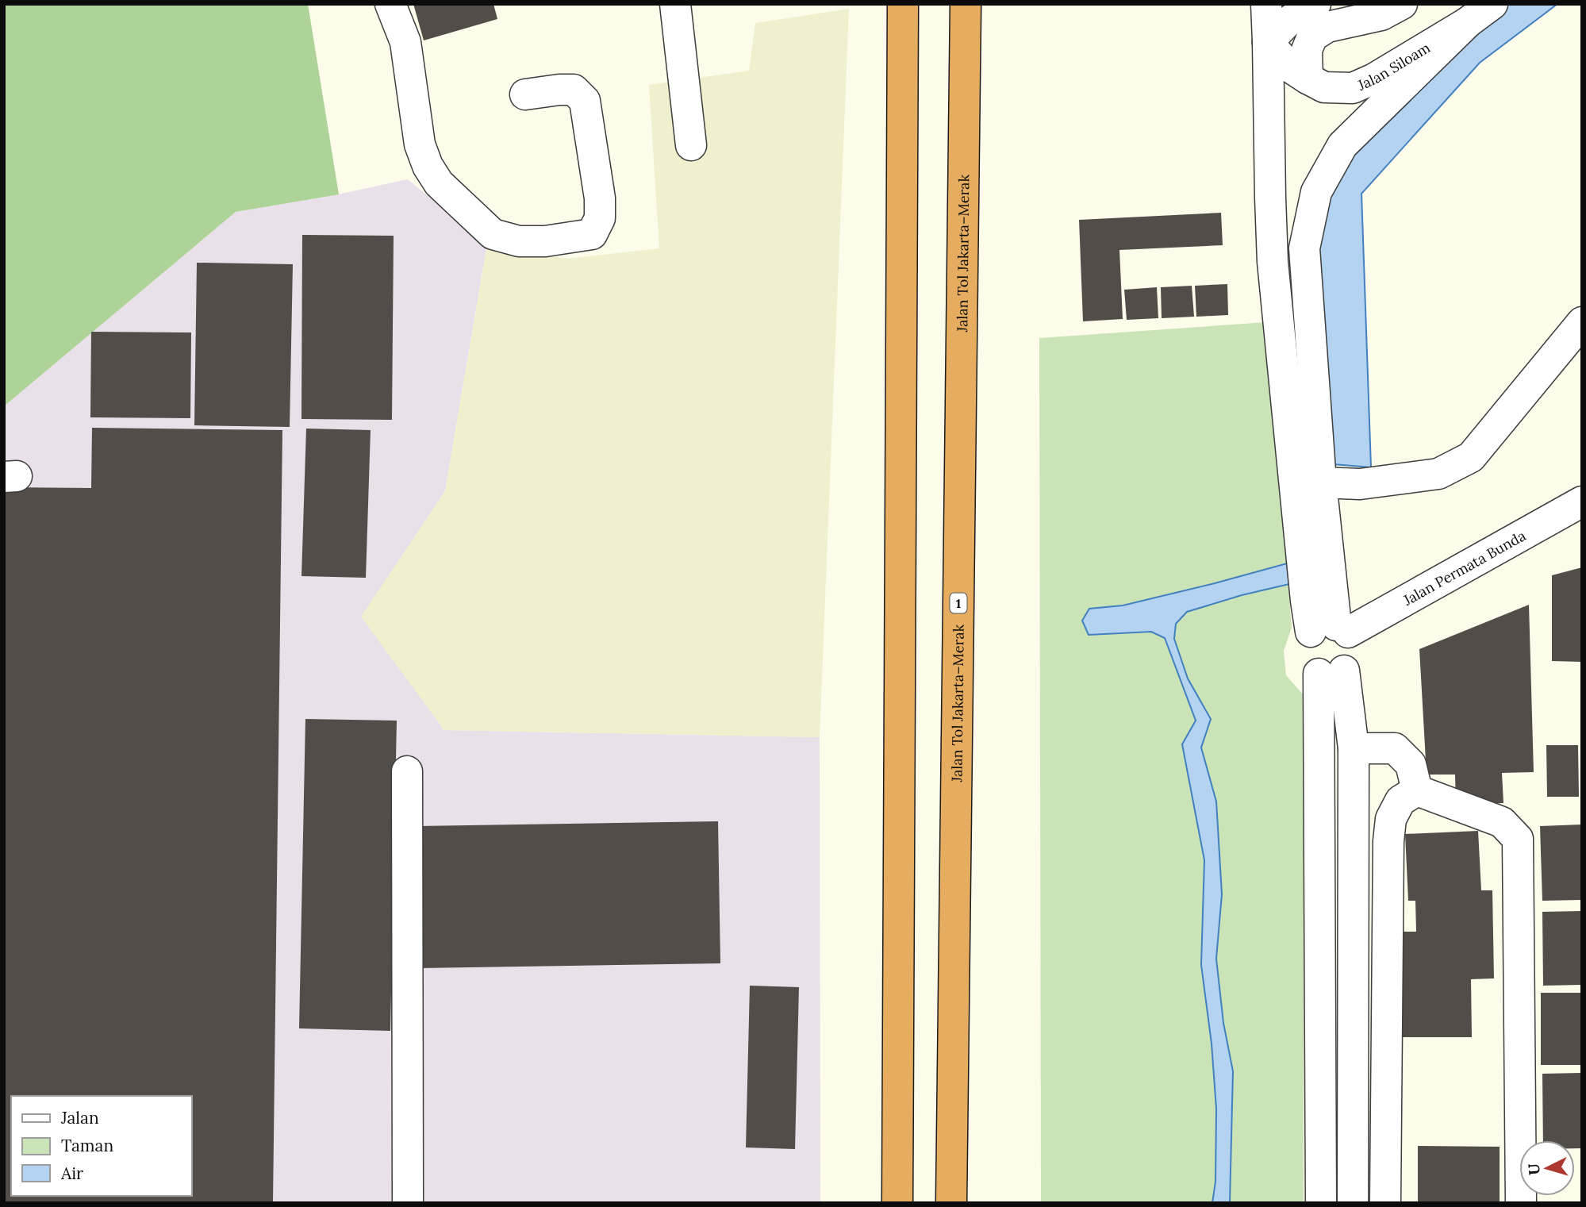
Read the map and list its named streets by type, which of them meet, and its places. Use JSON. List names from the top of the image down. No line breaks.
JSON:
{"streets":{"highway":["Jalan Tol Jakarta–Merak","1"],"street":["Jalan Siloam","Jalan Permata Bunda"]},"legend":["Jalan","Taman","Air"],"north":"left"}
